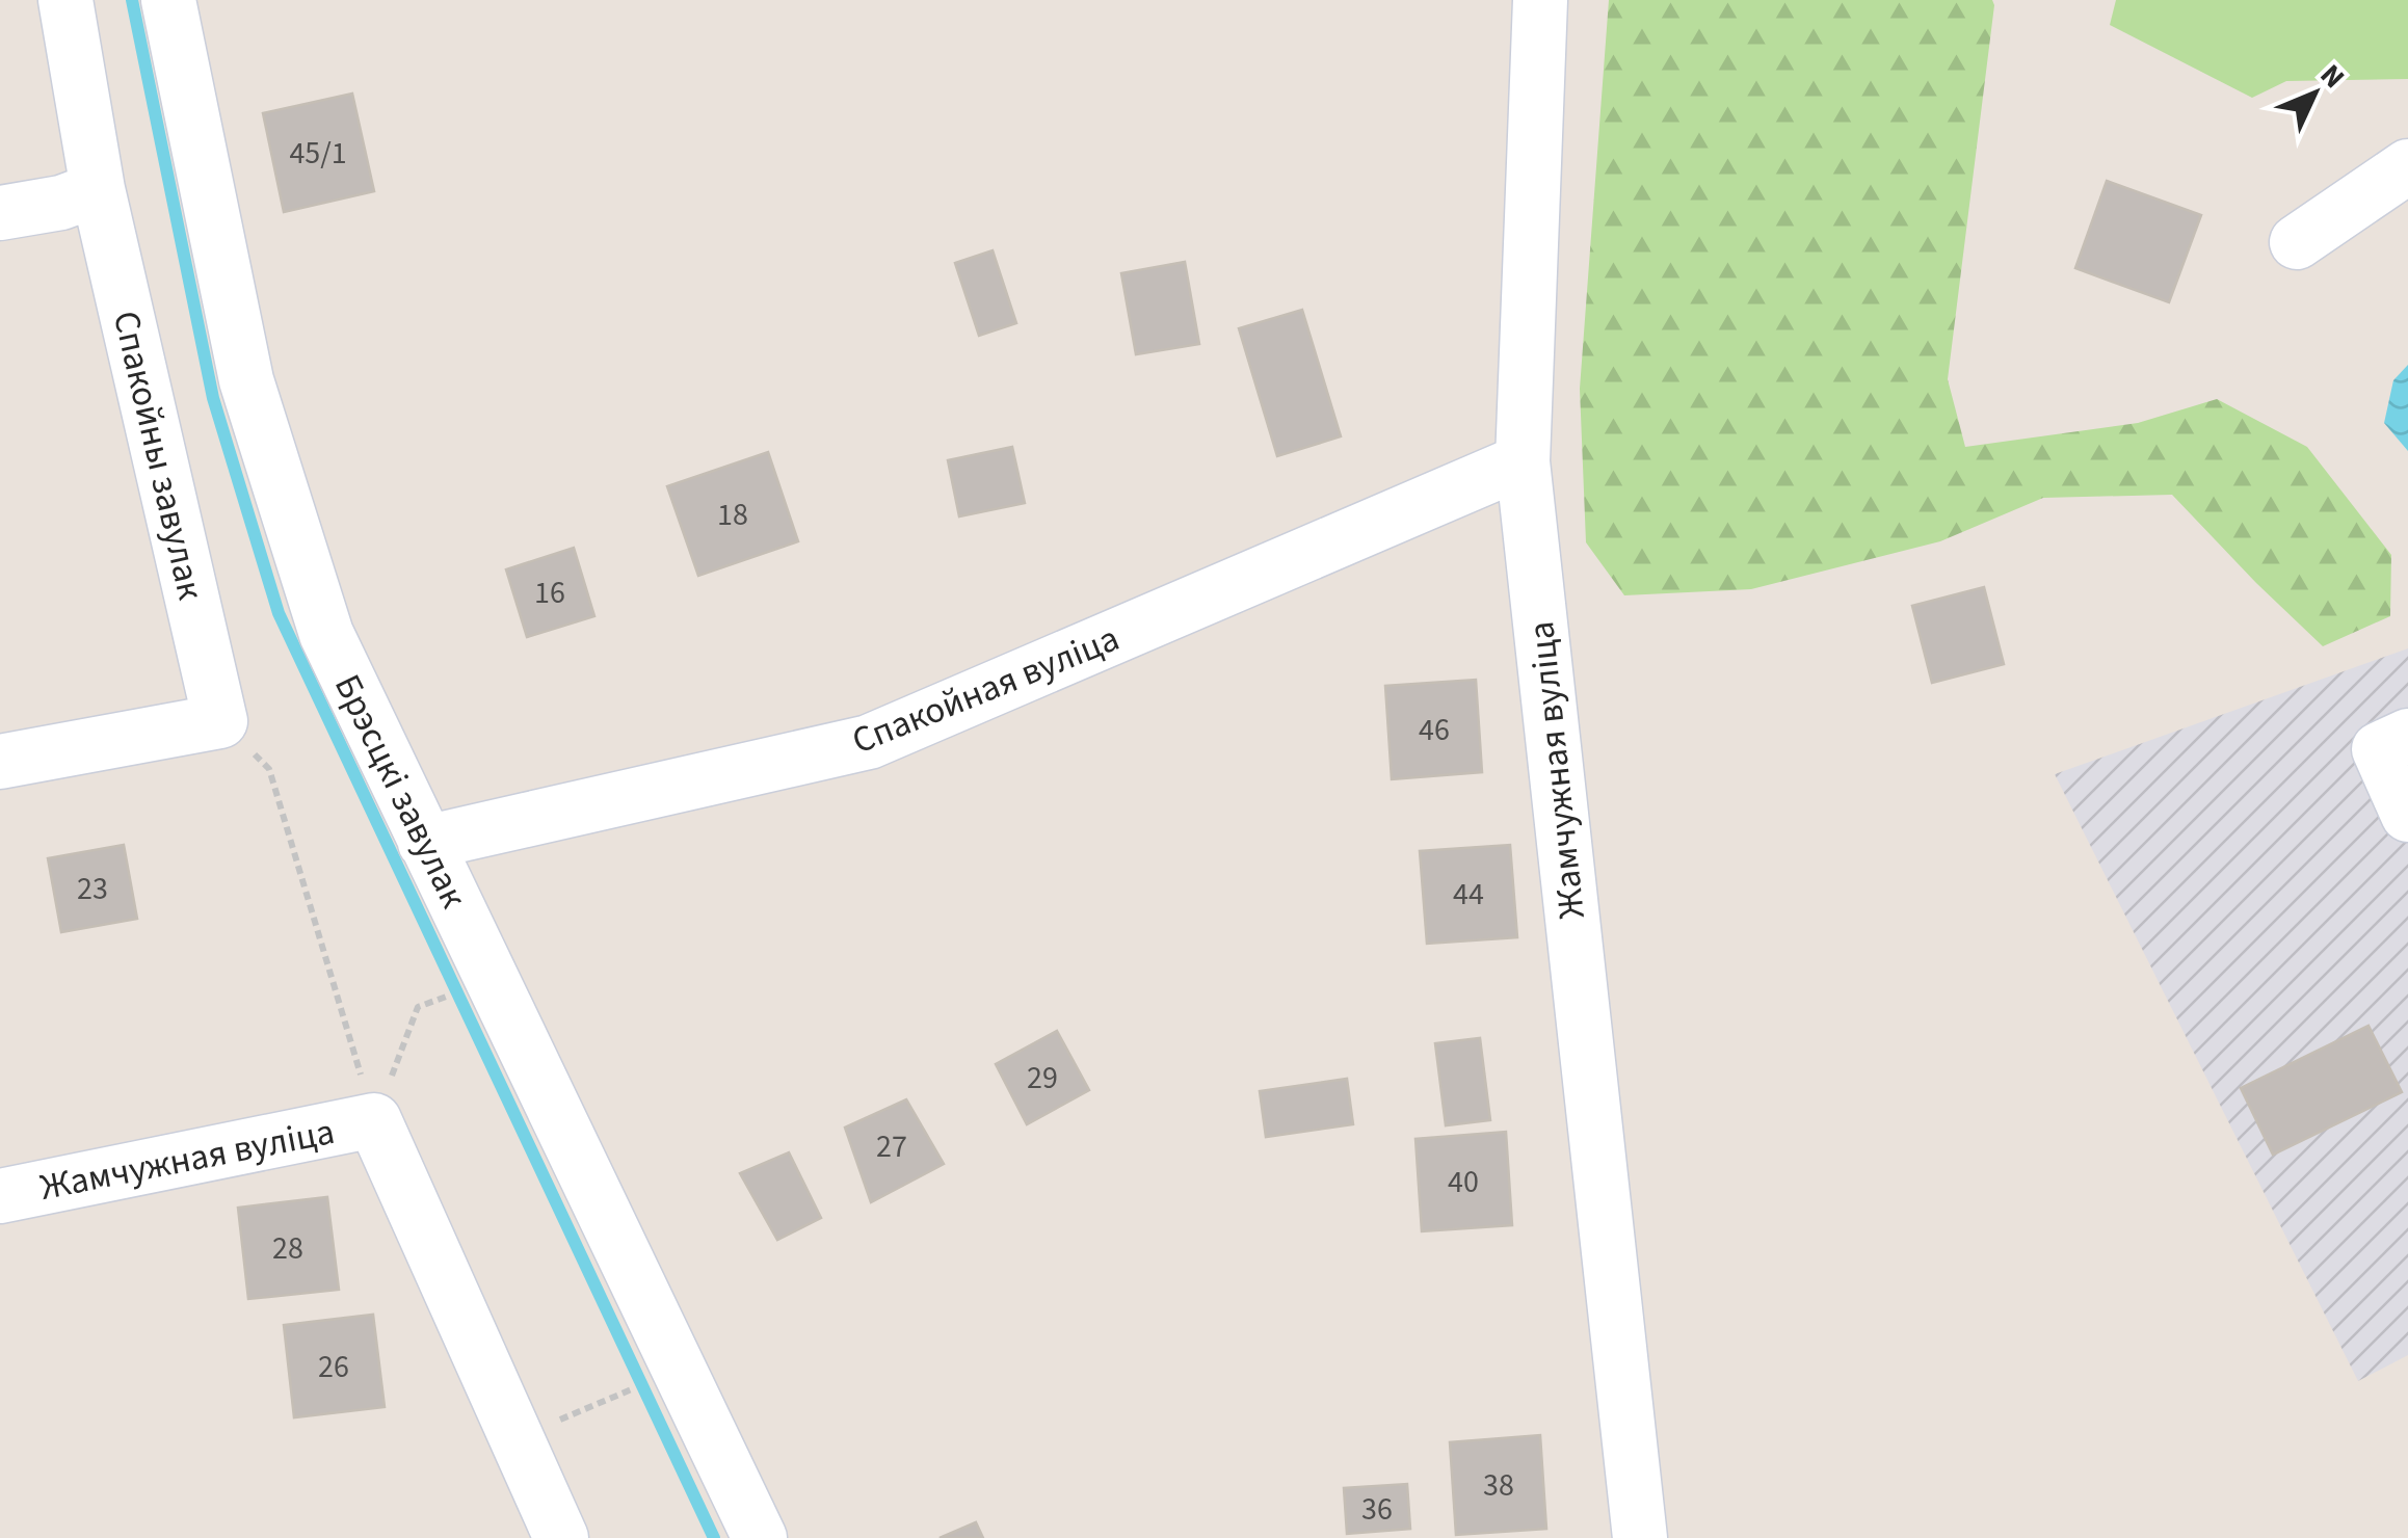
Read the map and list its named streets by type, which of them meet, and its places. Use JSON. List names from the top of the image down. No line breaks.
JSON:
{"streets":{"street":["Спакойны завулак","Спакойная вуліца","Жамчужная вуліца","Брэсцкі завулак"]},"crossings":[["Спакойная вуліца","Жамчужная вуліца"],["Спакойная вуліца","Брэсцкі завулак"]],"house_numbers":["45/1","18","16","46","23","44","29","27","40","28","26","38","36"],"north":"top right"}
